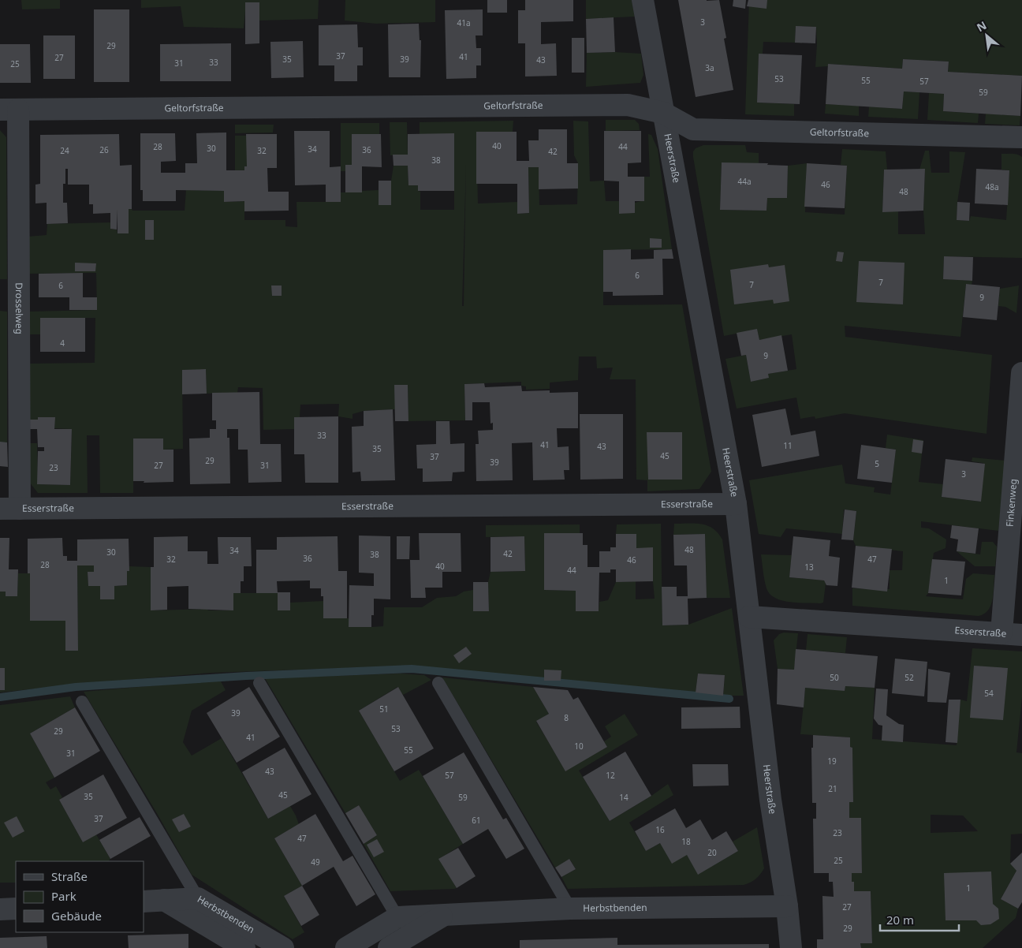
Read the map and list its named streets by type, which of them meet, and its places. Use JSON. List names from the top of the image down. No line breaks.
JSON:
{"streets":{"street":["Geltorfstraße","Heerstraße","Drosselweg","Finkenweg","Esserstraße","Herbstbenden"]},"crossings":[["Geltorfstraße","Heerstraße"],["Geltorfstraße","Drosselweg"],["Heerstraße","Esserstraße"],["Heerstraße","Herbstbenden"],["Drosselweg","Esserstraße"],["Finkenweg","Esserstraße"]],"house_numbers":["3","41a","29","37","41","27","35","39","43","33","31","25","3a","53","55","57","59","40","28","44","30","34","26","36","24","32","42","38","44a","46","48a","48","6","7","7","6","9","4","9","33","41","11","43","35","45","37","29","39","5","27","31","23","3","48","34","30","42","38","36","32","47","46","28","40","13","44","1","50","52","54","51","39","8","53","29","41","10","55","31","19","43","57","12","21","45","35","59","14","37","61","16","23","47","18","20","25","49","1","27","29"],"legend":["Straße","Park","Gebäude"],"scale_bar":"20 m","north":"top left"}
